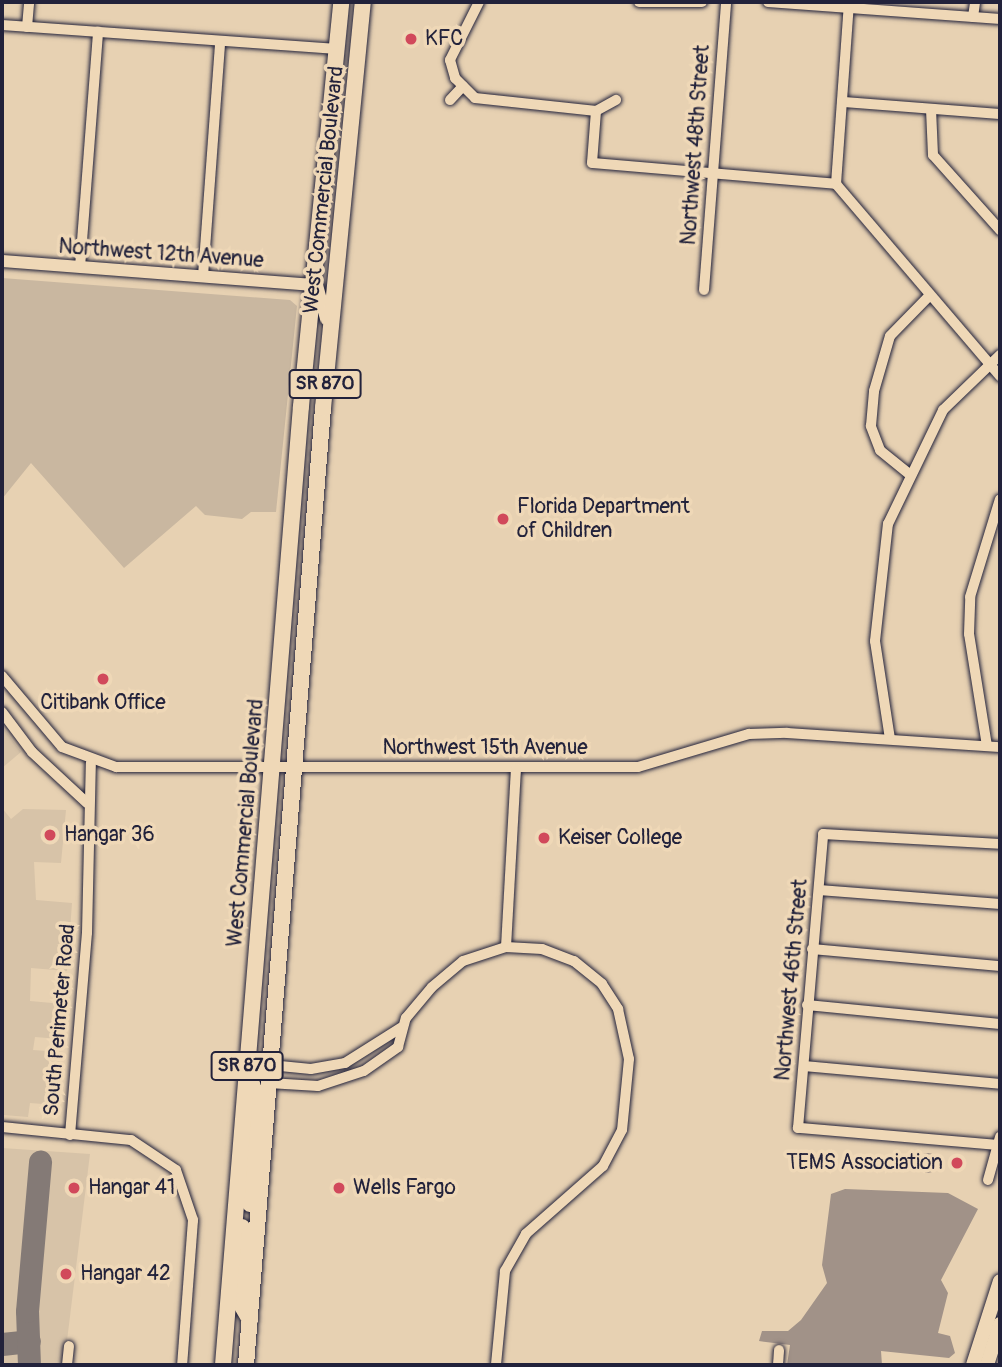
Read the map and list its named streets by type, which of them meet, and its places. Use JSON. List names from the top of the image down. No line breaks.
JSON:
{"streets":{"highway":["West Commercial Boulevard","SR 870"],"street":["Northwest 48th Street","Northwest 12th Avenue","Northwest 15th Avenue","Northwest 46th Street","South Perimeter Road"]},"crossings":[["West Commercial Boulevard","Northwest 12th Avenue"],["West Commercial Boulevard","Northwest 15th Avenue"],["Northwest 15th Avenue","South Perimeter Road"]],"places":["KFC","Florida Department of Children","Citibank Office","Hangar 36","Keiser College","TEMS Association","Hangar 41","Wells Fargo","Hangar 42"]}
